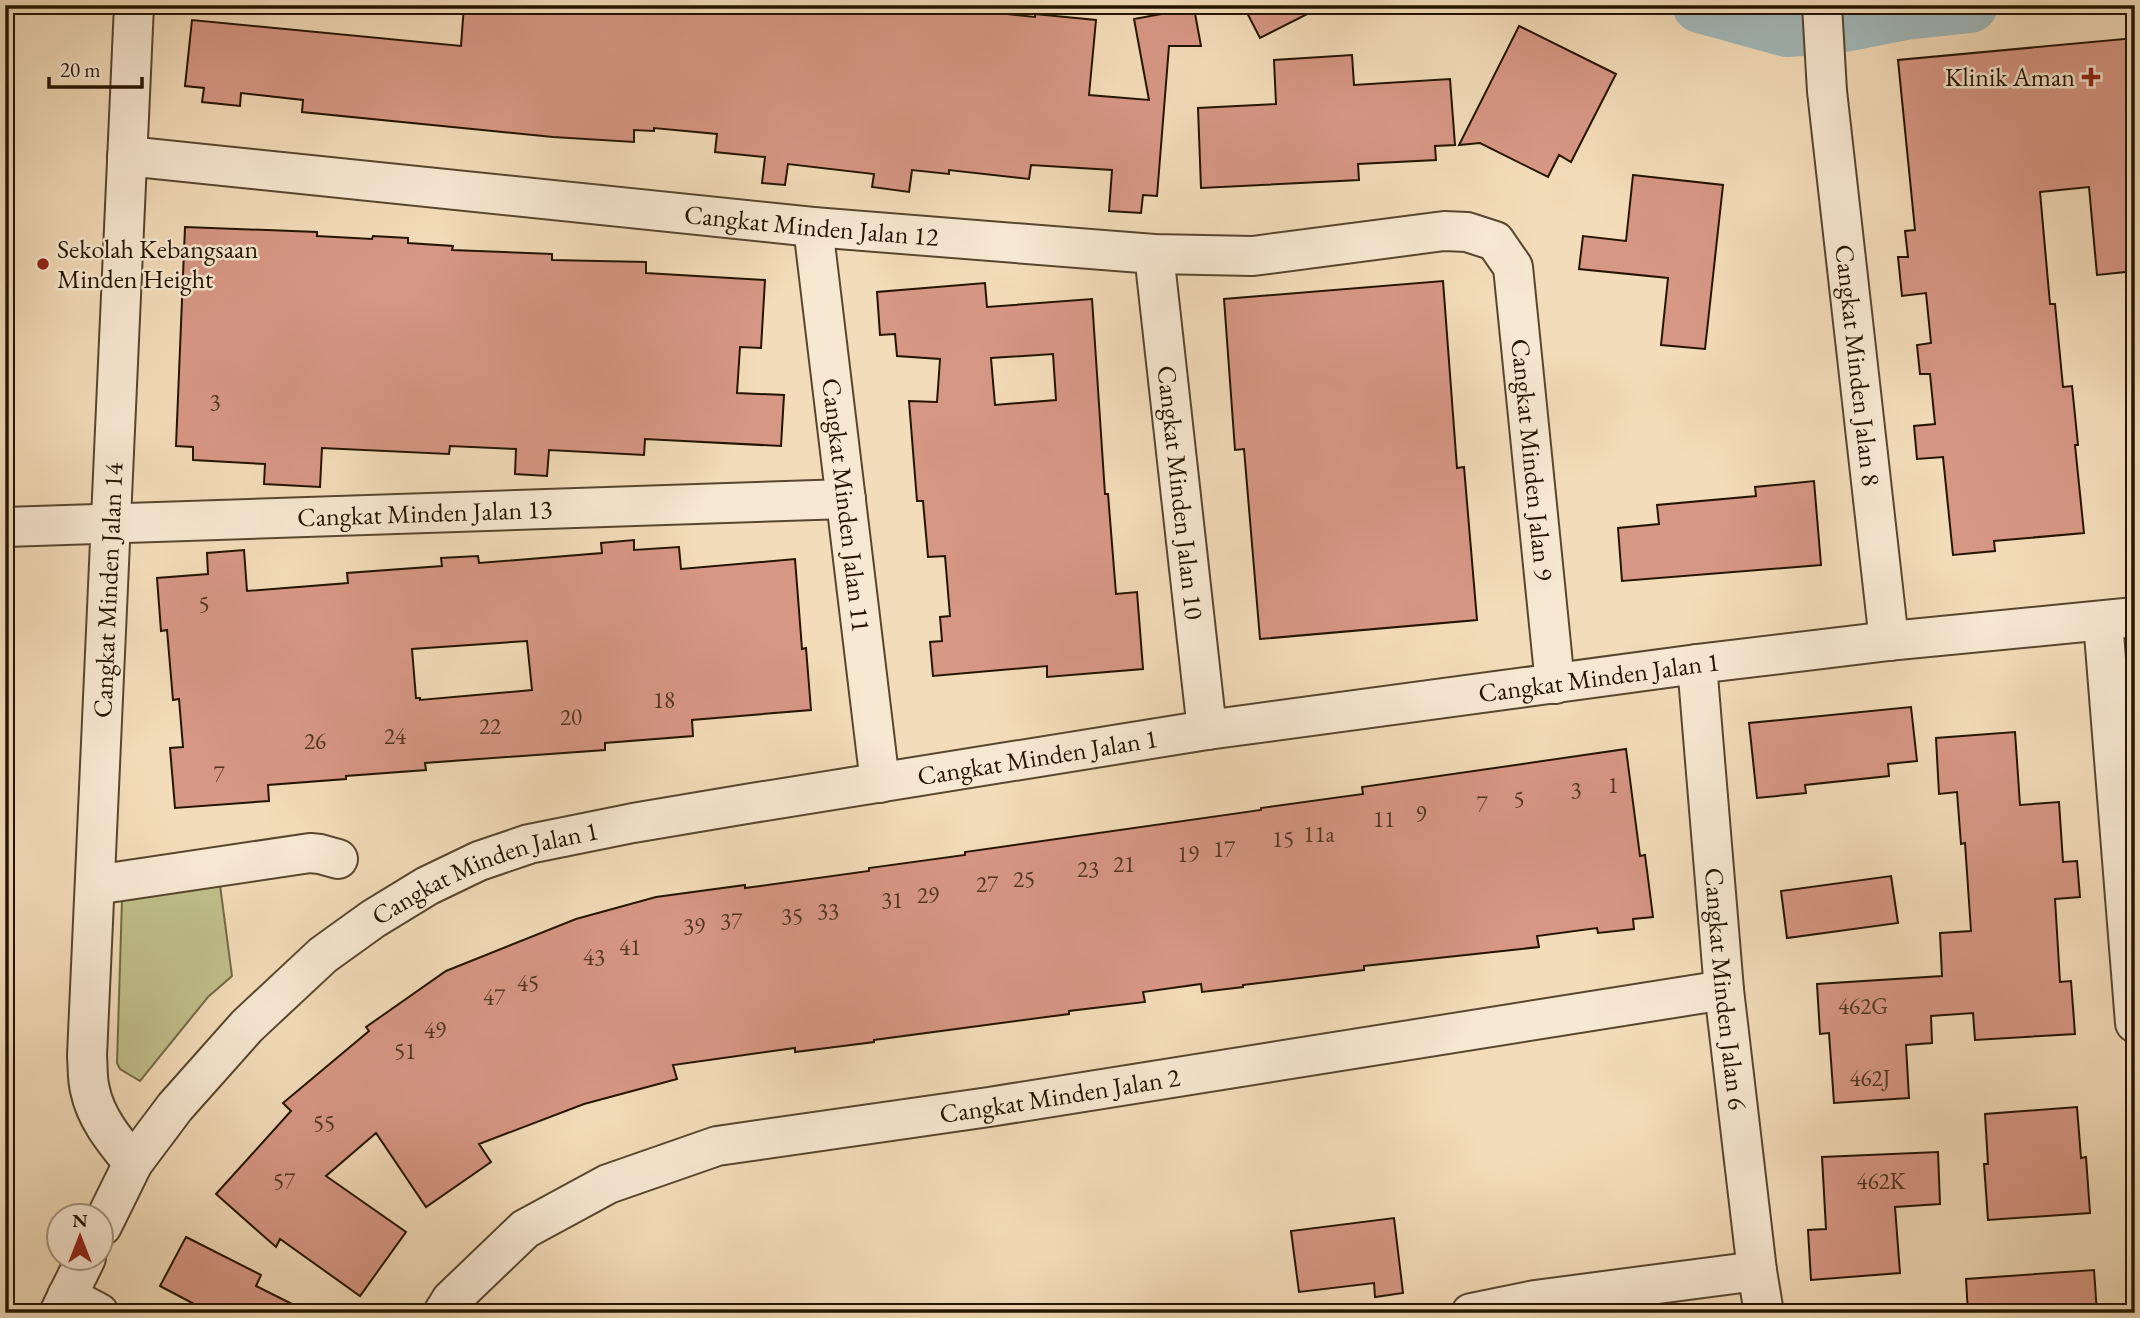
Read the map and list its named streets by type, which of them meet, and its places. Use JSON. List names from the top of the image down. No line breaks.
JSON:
{"streets":{"street":["Cangkat Minden Jalan 12","Cangkat Minden Jalan 8","Cangkat Minden Jalan 9","Cangkat Minden Jalan 10","Cangkat Minden Jalan 11","Cangkat Minden Jalan 13","Cangkat Minden Jalan 14","Cangkat Minden Jalan 1","Cangkat Minden Jalan 6","Cangkat Minden Jalan 2"]},"crossings":[["Cangkat Minden Jalan 12","Cangkat Minden Jalan 9"],["Cangkat Minden Jalan 12","Cangkat Minden Jalan 10"],["Cangkat Minden Jalan 12","Cangkat Minden Jalan 11"],["Cangkat Minden Jalan 12","Cangkat Minden Jalan 14"],["Cangkat Minden Jalan 8","Cangkat Minden Jalan 1"],["Cangkat Minden Jalan 9","Cangkat Minden Jalan 1"],["Cangkat Minden Jalan 10","Cangkat Minden Jalan 1"],["Cangkat Minden Jalan 11","Cangkat Minden Jalan 13"],["Cangkat Minden Jalan 11","Cangkat Minden Jalan 1"],["Cangkat Minden Jalan 13","Cangkat Minden Jalan 14"],["Cangkat Minden Jalan 14","Cangkat Minden Jalan 1"],["Cangkat Minden Jalan 1","Cangkat Minden Jalan 6"],["Cangkat Minden Jalan 6","Cangkat Minden Jalan 2"]],"places":{"health":["Klinik Aman"],"other":["Sekolah Kebangsaan Minden Height"]},"house_numbers":["3","5","18","20","22","24","26","7","1","3","5","7","9","11","11a","15","17","19","21","23","25","27","29","31","33","35","37","39","41","43","45","47","462G","49","51","462J","55","57","462K"],"scale_bar":"20 m","north":"top"}
